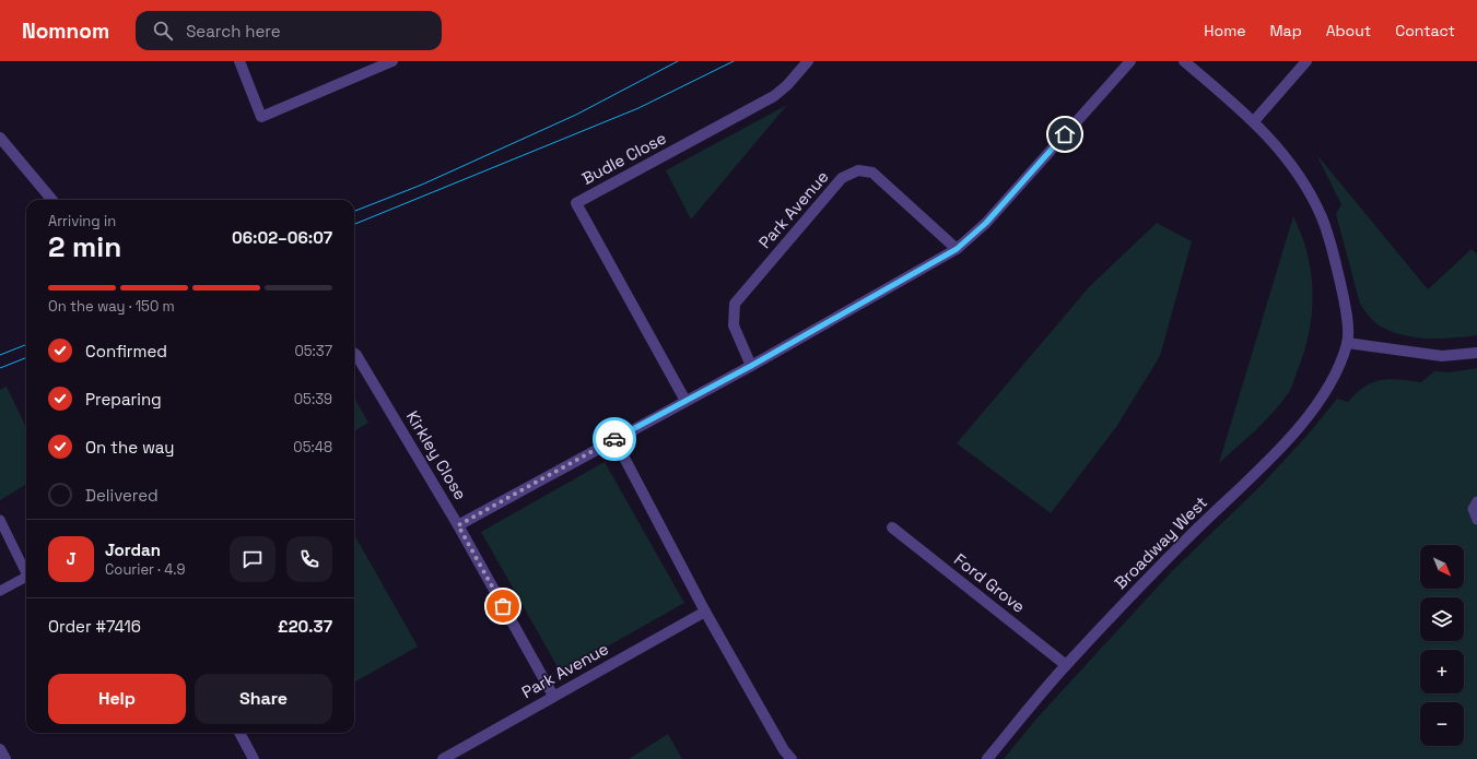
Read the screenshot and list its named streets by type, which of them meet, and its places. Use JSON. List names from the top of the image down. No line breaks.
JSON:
{"streets":{"street":["Budle Close","Park Avenue","Kirkley Close","Broadway West","Ford Grove"]},"crossings":[["Park Avenue","Kirkley Close"],["Broadway West","Ford Grove"]],"north":"bottom right","page":{"header":"Nomnom","search":"Search here","nav":["Home","Map","About","Contact"],"heading":["2 min","Arriving in","06:02–06:07"],"panel":["Jordan","Courier · 4.9","Order #7416","£20.37"],"bar":"On the way · 150 m","list":[["Confirmed","05:37"],["Preparing","05:39"],["On the way","05:48"],"Delivered"],"round":"J","map_buttons":["+","−"],"buttons":["Help","Share"]}}
